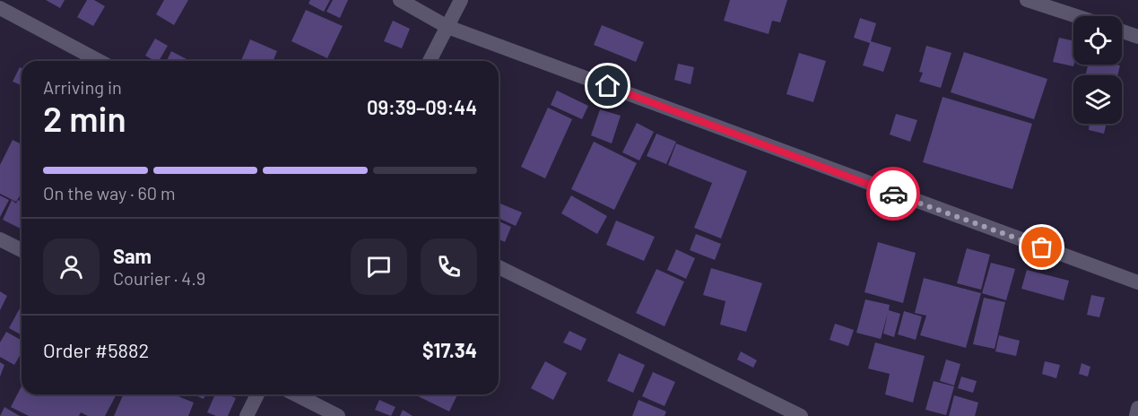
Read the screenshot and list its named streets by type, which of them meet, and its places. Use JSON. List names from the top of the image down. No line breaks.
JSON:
{"page":{"heading":["2 min","Arriving in","09:39–09:44"],"panel":["Sam","Courier · 4.9","Order #5882","$17.34"],"bar":"On the way · 60 m"}}
